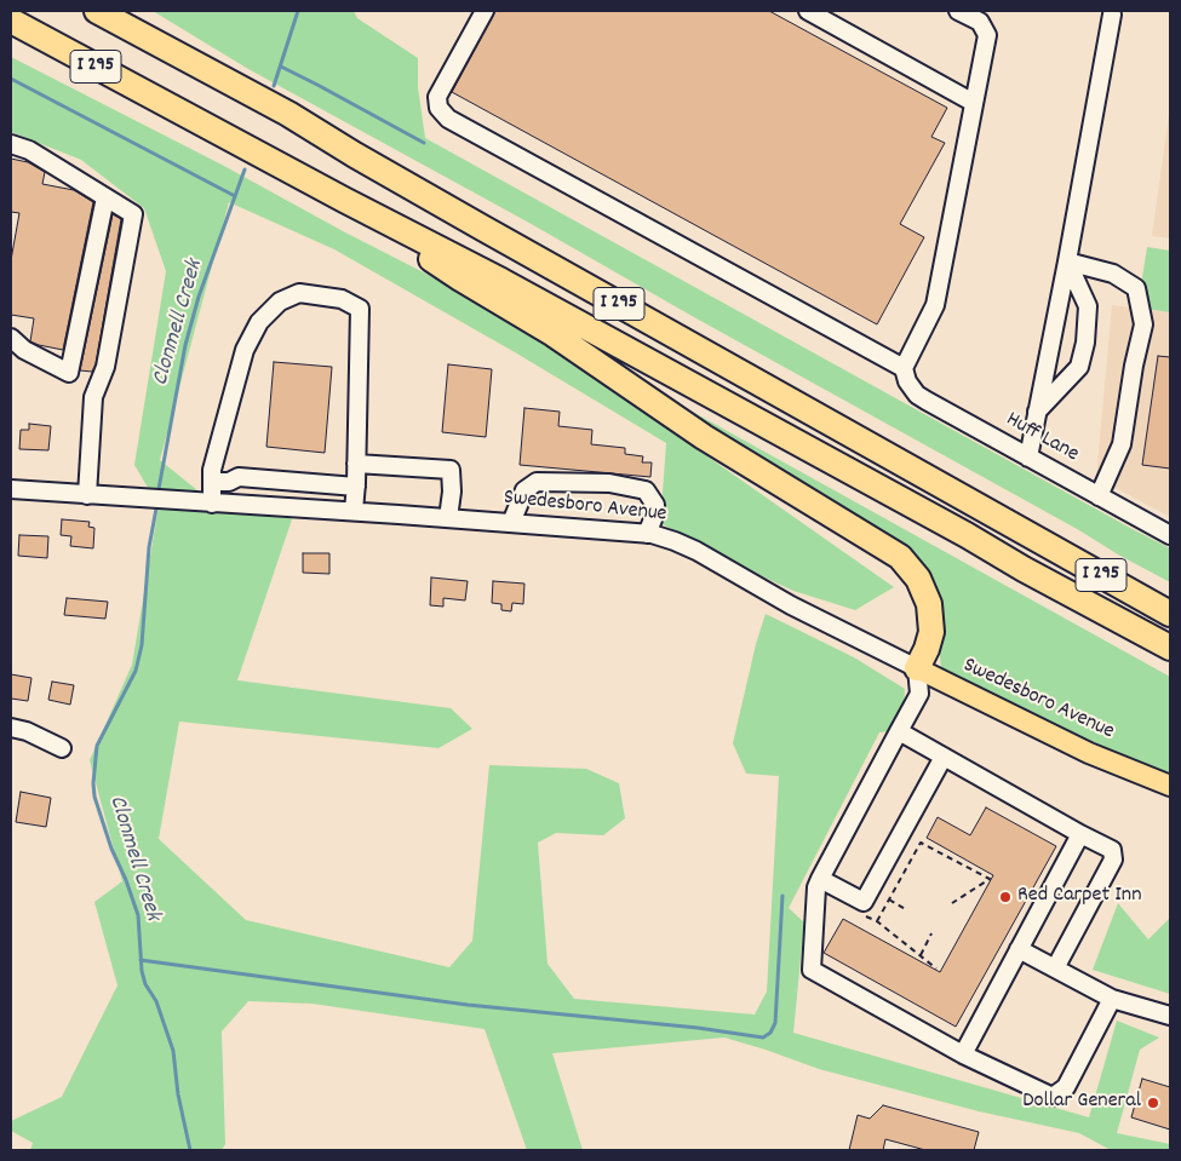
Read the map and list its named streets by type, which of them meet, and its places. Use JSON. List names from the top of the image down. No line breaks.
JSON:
{"streets":{"highway":["I 295"],"main road":["Swedesboro Avenue"],"street":["Huff Lane"]},"water":["Clonmell Creek"],"places":["Red Carpet Inn","Dollar General"]}
